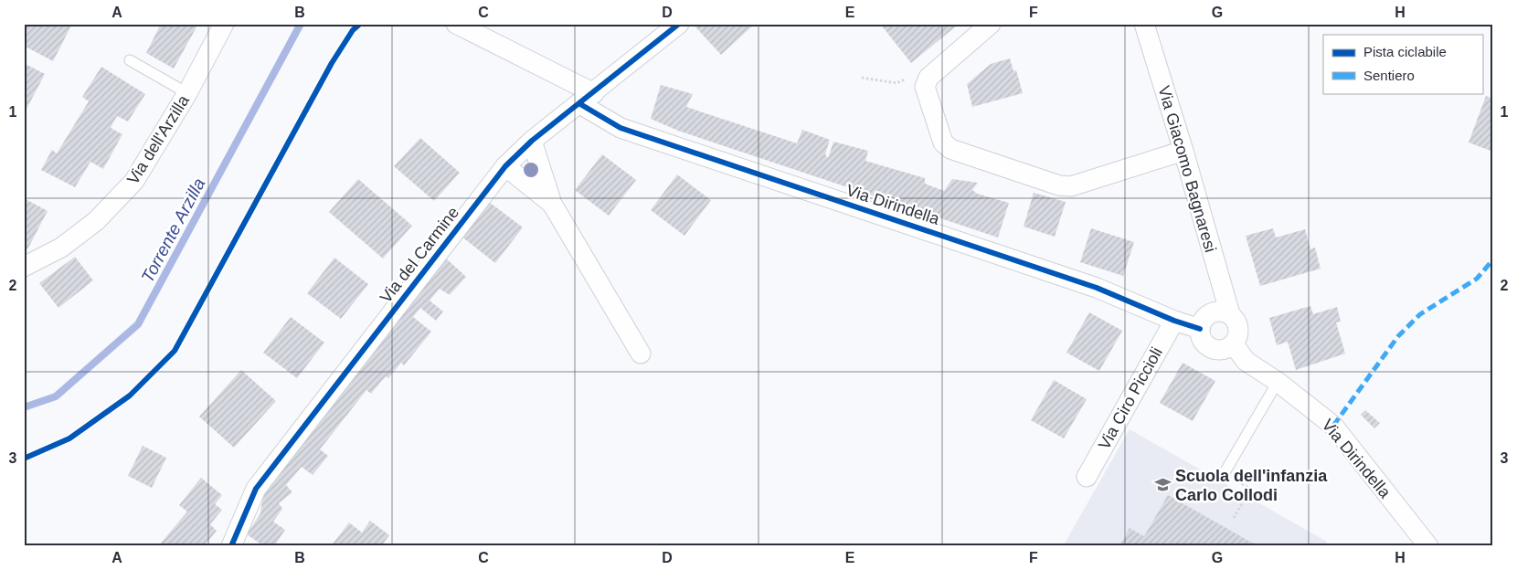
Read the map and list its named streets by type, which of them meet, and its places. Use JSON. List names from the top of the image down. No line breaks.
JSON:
{"streets":{"street":["Via dell'Arzilla","Via Giacomo Bagnaresi","Via Dirindella","Via del Carmine","Via Ciro Piccioli"]},"crossings":[["Via Giacomo Bagnaresi","Via Dirindella"],["Via Dirindella","Via del Carmine"],["Via Dirindella","Via Ciro Piccioli"]],"water":["Torrente Arzilla"],"places":{"school or university":["Scuola dell'infanzia Carlo Collodi"]},"legend":["Pista ciclabile","Sentiero"],"grid":{"columns":["A","B","C","D","E","F","G","H"],"rows":["1","2","3"]}}
